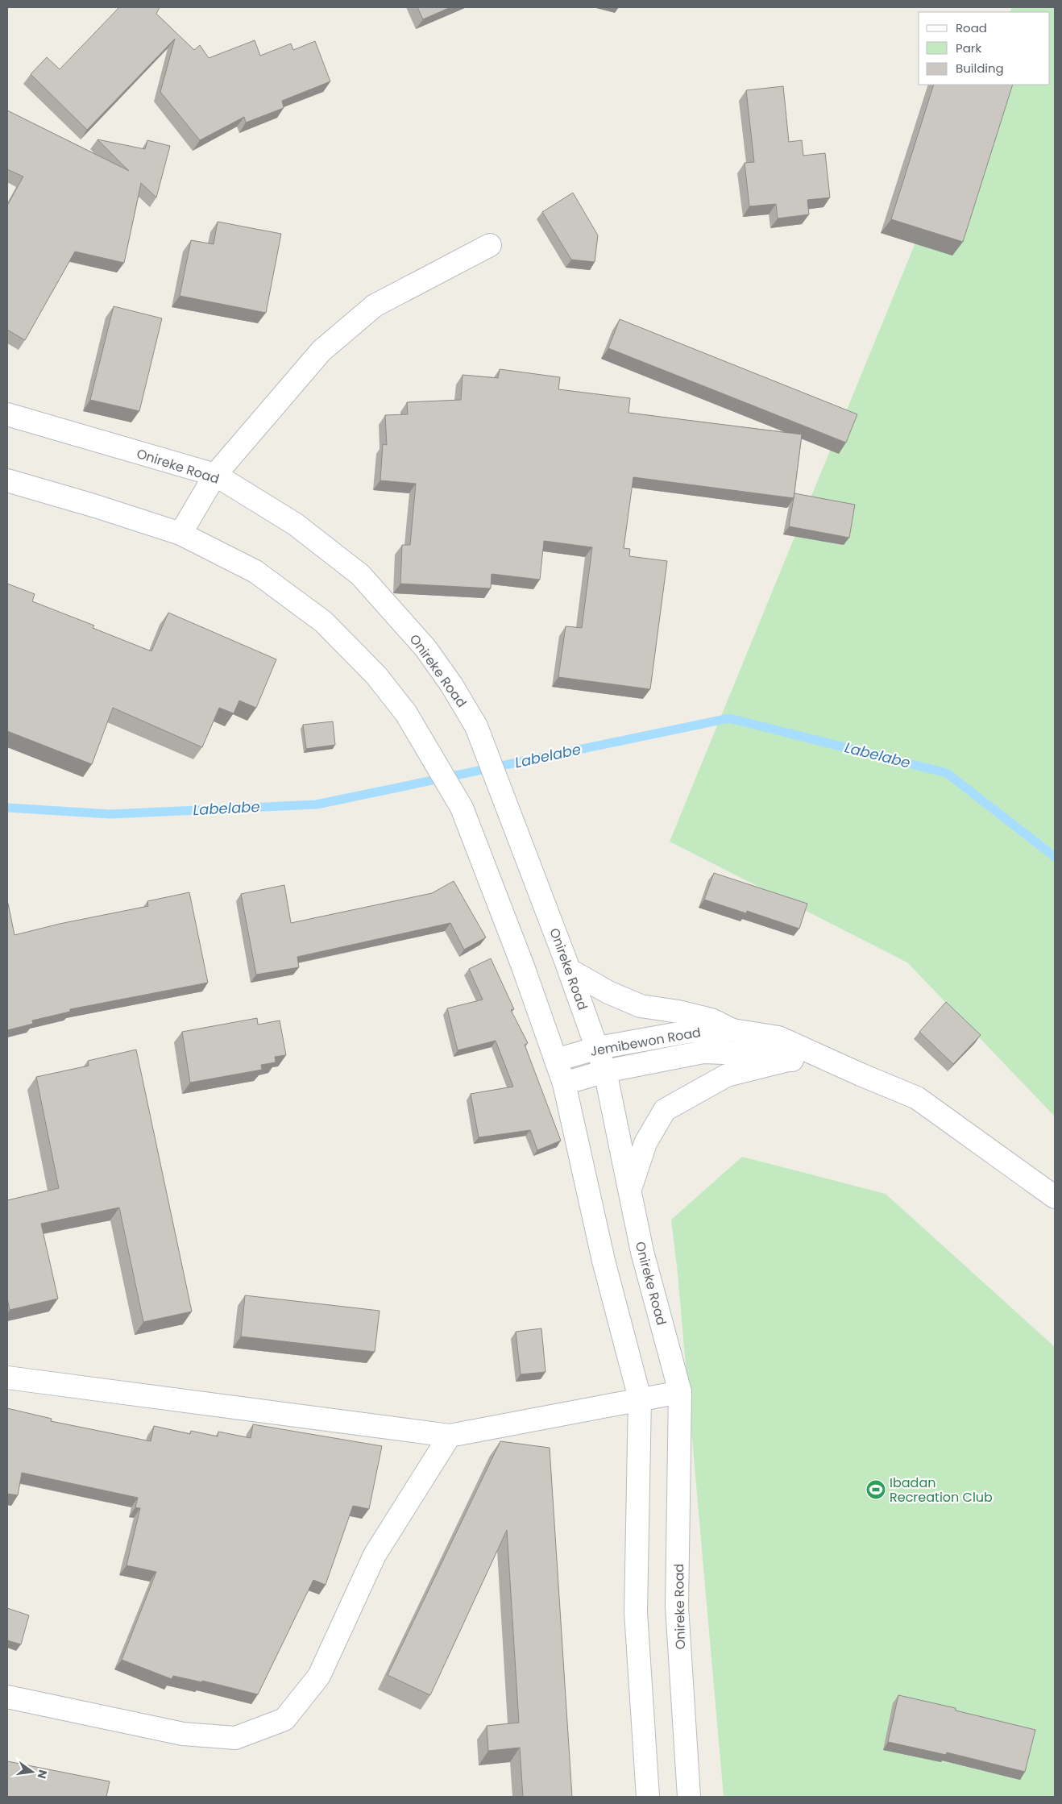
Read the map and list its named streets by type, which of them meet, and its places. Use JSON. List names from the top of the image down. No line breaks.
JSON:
{"streets":{"main road":["Onireke Road","Jemibewon Road"]},"crossings":[["Onireke Road","Jemibewon Road"]],"water":["Labelabe"],"places":{"sports":["Ibadan Recreation Club"]},"legend":["Road","Park","Building"],"north":"right"}
